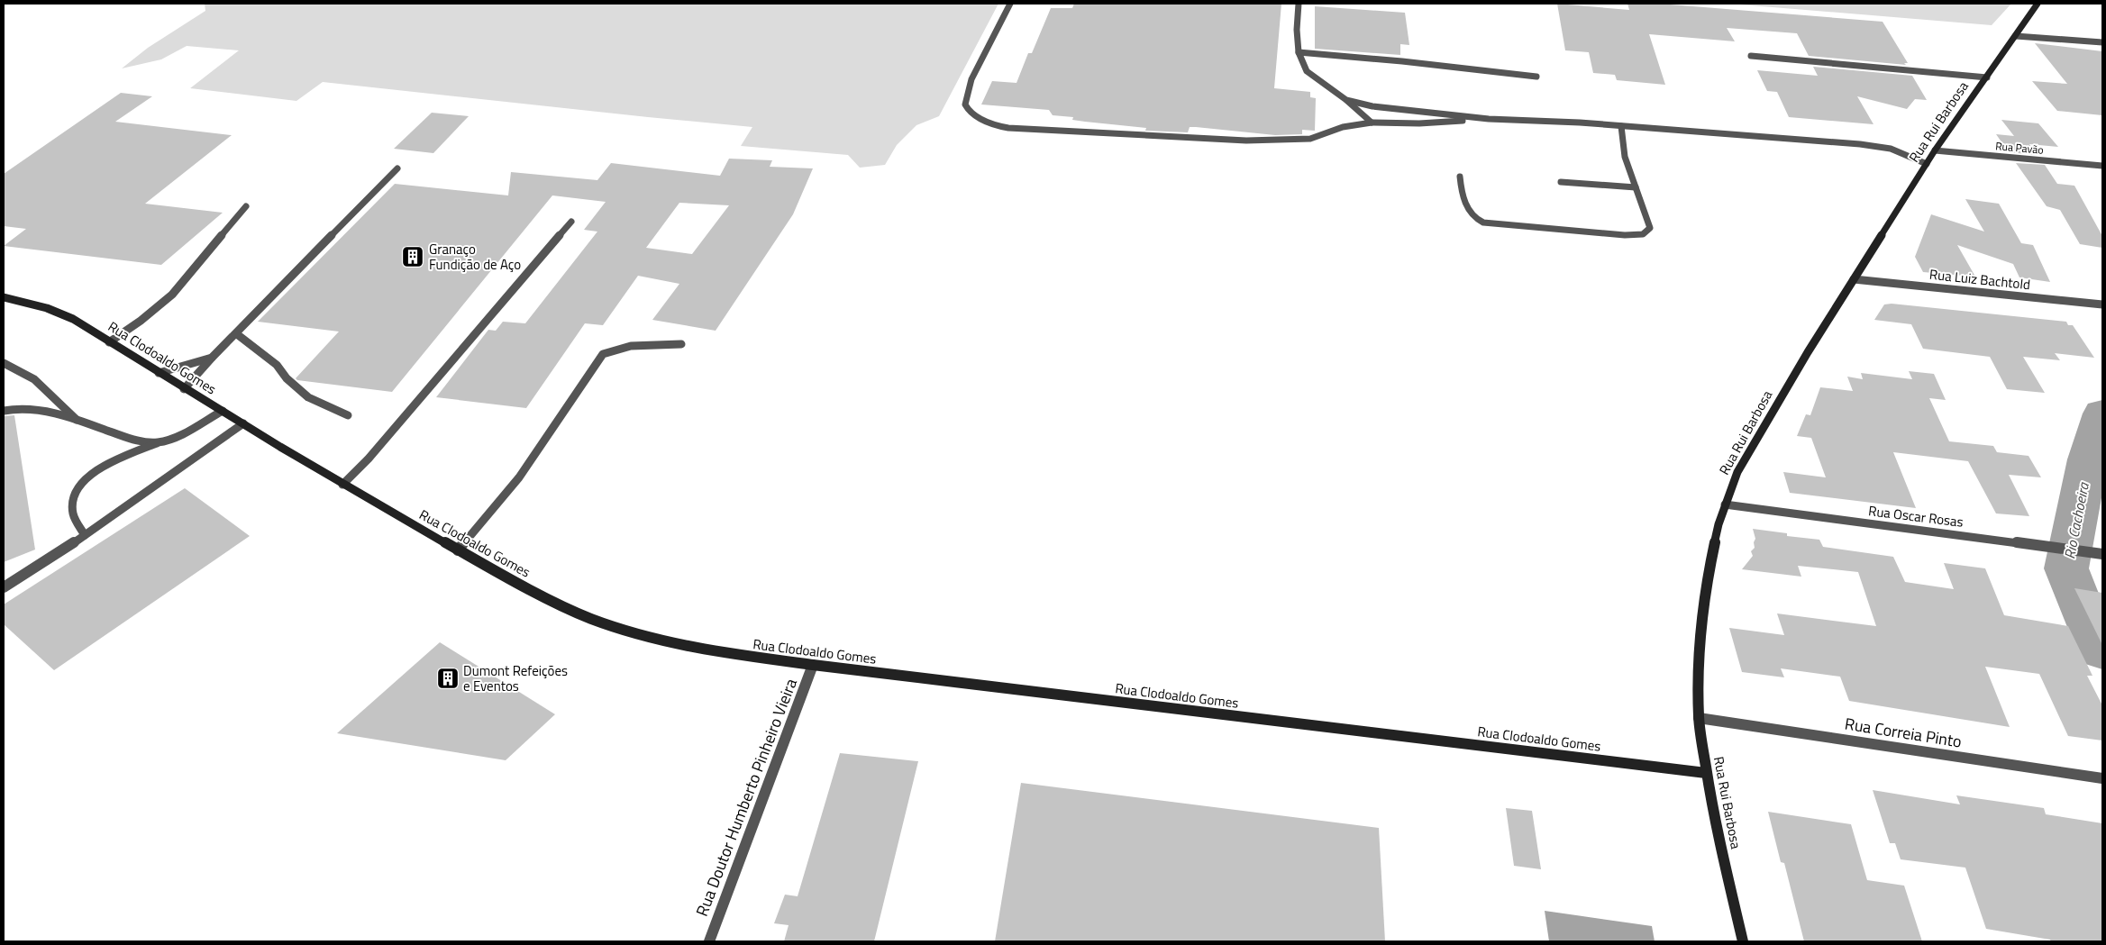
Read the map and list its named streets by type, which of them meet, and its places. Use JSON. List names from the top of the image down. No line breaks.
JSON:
{"streets":{"main road":["Rua Rui Barbosa","Rua Clodoaldo Gomes"],"street":["Rua Pavão","Rua Luiz Bachtold","Rua Oscar Rosas","Rua Correia Pinto","Rua Doutor Humberto Pinheiro Vieira"]},"crossings":[["Rua Rui Barbosa","Rua Pavão"],["Rua Rui Barbosa","Rua Luiz Bachtold"],["Rua Rui Barbosa","Rua Clodoaldo Gomes"],["Rua Rui Barbosa","Rua Oscar Rosas"],["Rua Rui Barbosa","Rua Correia Pinto"],["Rua Clodoaldo Gomes","Rua Doutor Humberto Pinheiro Vieira"]],"water":["Rio Cachoeira"],"places":{"building":["Granaço Fundição de Aço","Dumont Refeições e Eventos"]}}
